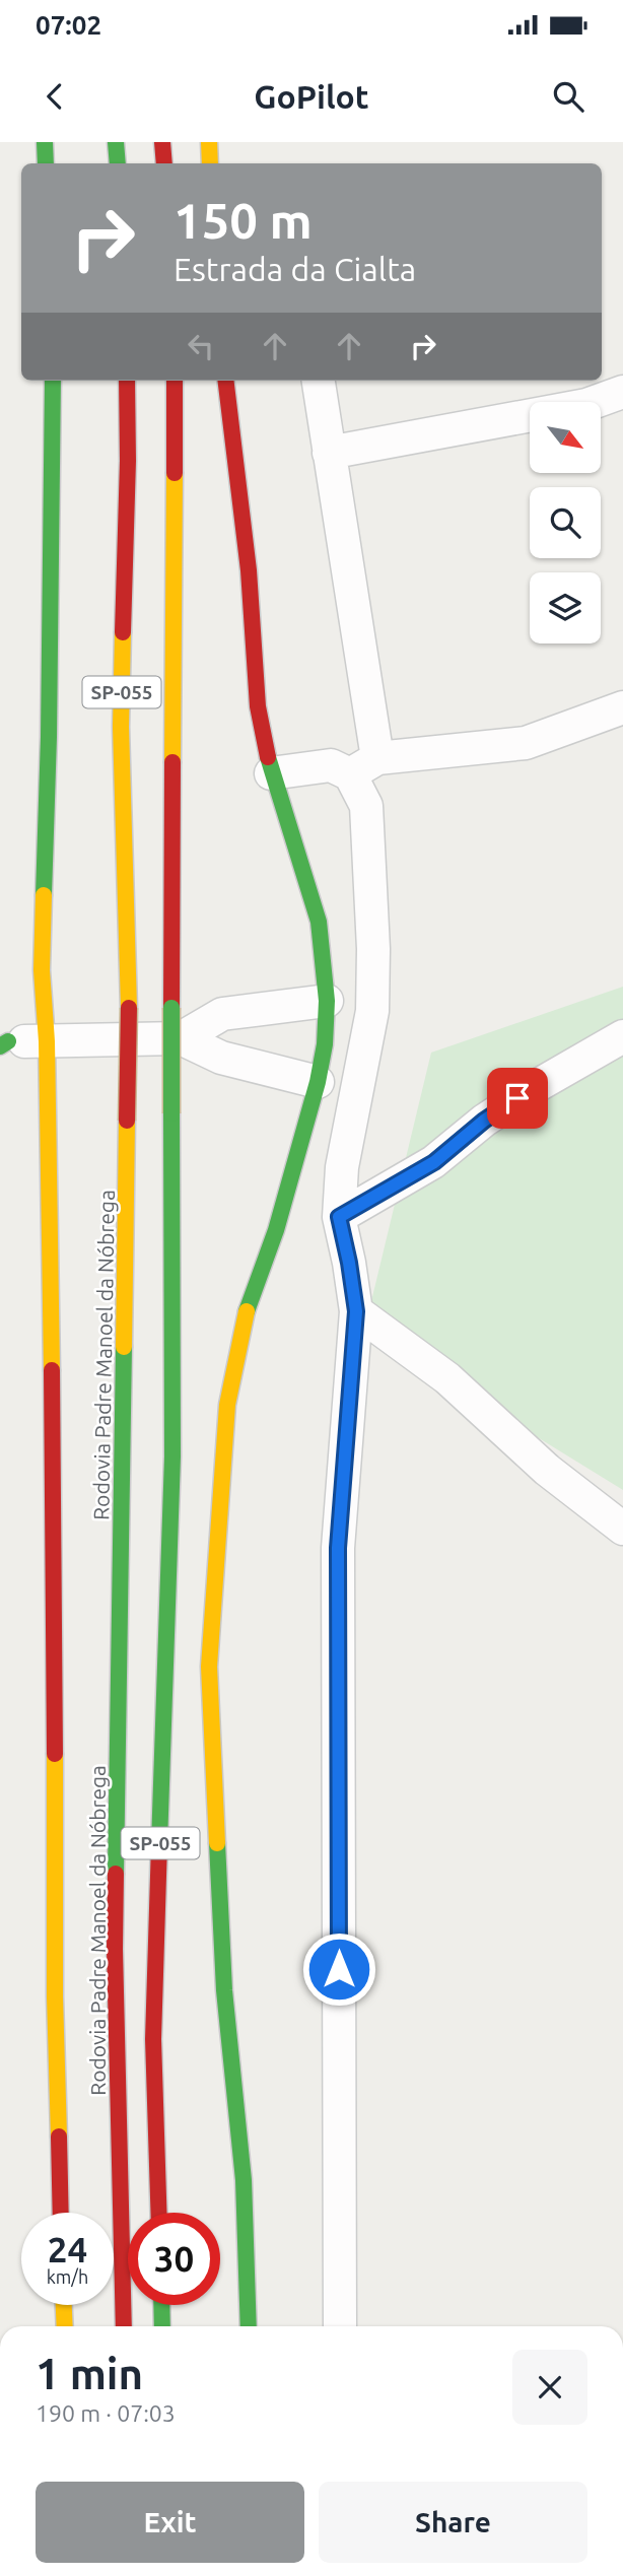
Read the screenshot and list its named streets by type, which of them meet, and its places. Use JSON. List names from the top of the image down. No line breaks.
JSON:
{"streets":{"highway":["SP-055","Rodovia Padre Manoel da Nóbrega"]},"north":"bottom right","page":{"status":"07:02","header":"GoPilot","turn":["150 m","Estrada da Cialta"],"speed":"24 km/h","limit":"30","heading":["1 min","190 m · 07:03"],"buttons":["Exit","Share"]}}
